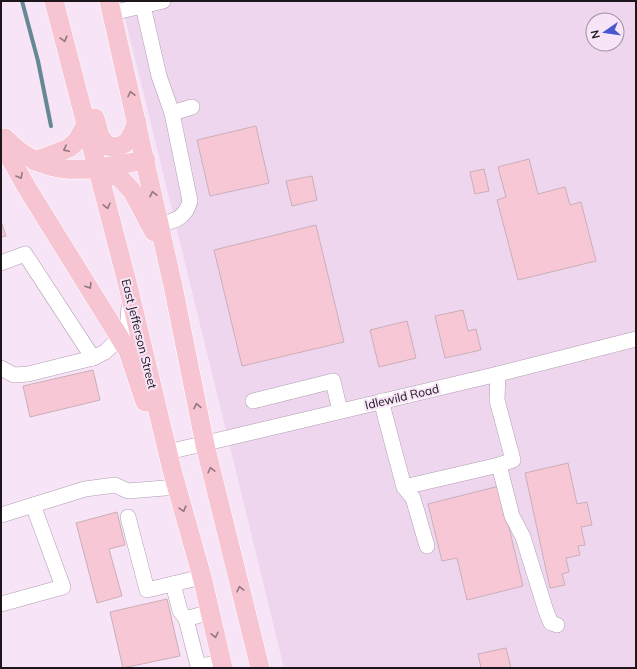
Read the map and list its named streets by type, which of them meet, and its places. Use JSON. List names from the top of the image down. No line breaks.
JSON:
{"streets":{"main road":["East Jefferson Street"],"street":["Idlewild Road"]},"crossings":[["East Jefferson Street","Idlewild Road"]],"north":"left"}
